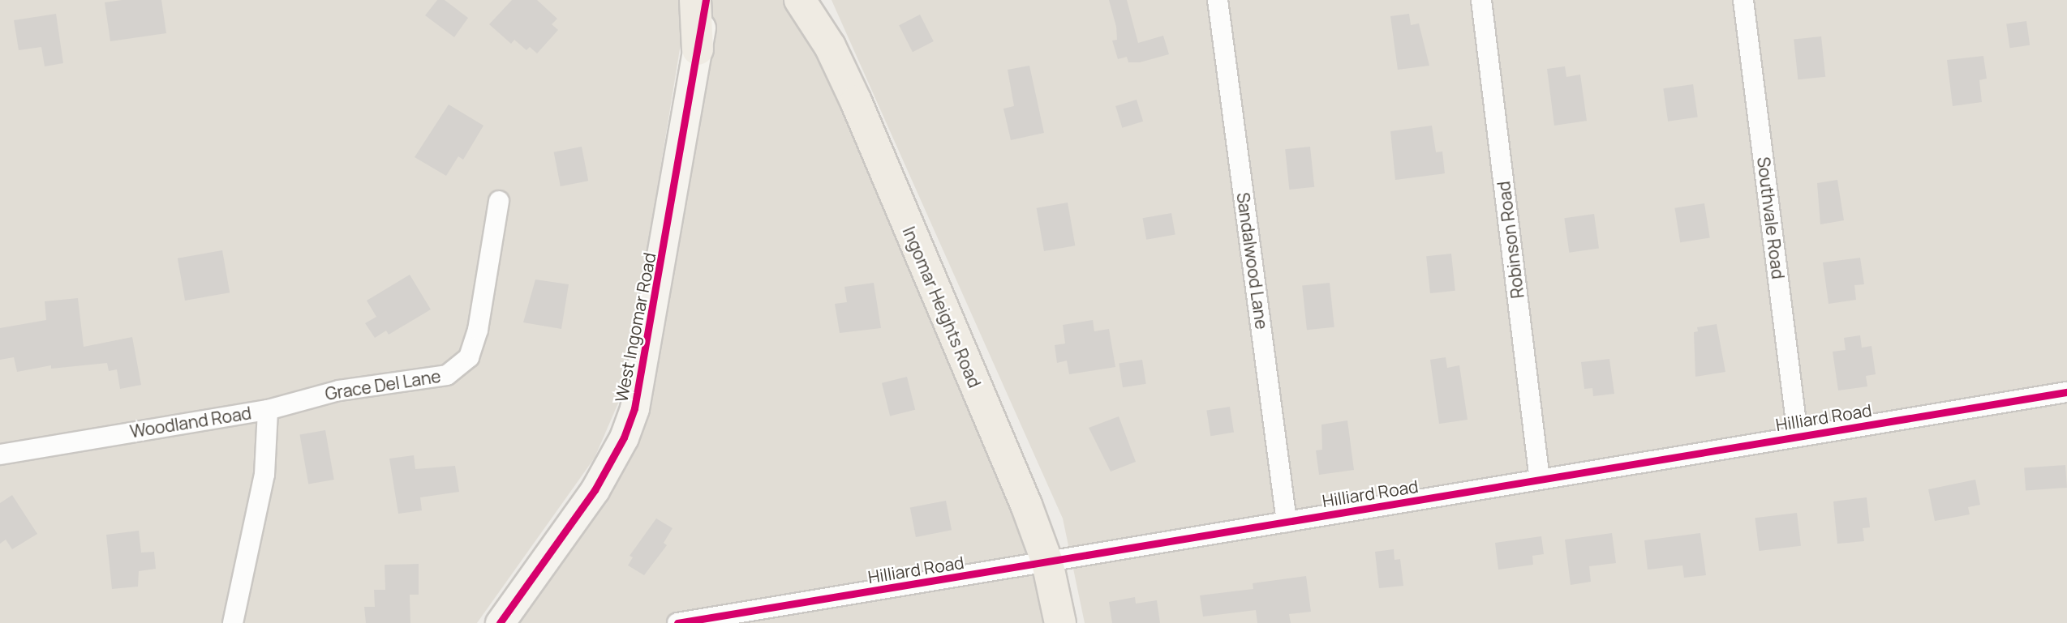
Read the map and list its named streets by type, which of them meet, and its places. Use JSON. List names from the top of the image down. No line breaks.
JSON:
{"streets":{"main road":["Ingomar Heights Road"],"street":["Southvale Road","Robinson Road","Sandalwood Lane","West Ingomar Road","Grace Del Lane","Hilliard Road","Woodland Road"]},"crossings":[["Southvale Road","Hilliard Road"],["Robinson Road","Hilliard Road"],["Sandalwood Lane","Hilliard Road"],["Ingomar Heights Road","Hilliard Road"],["Grace Del Lane","Woodland Road"]]}
